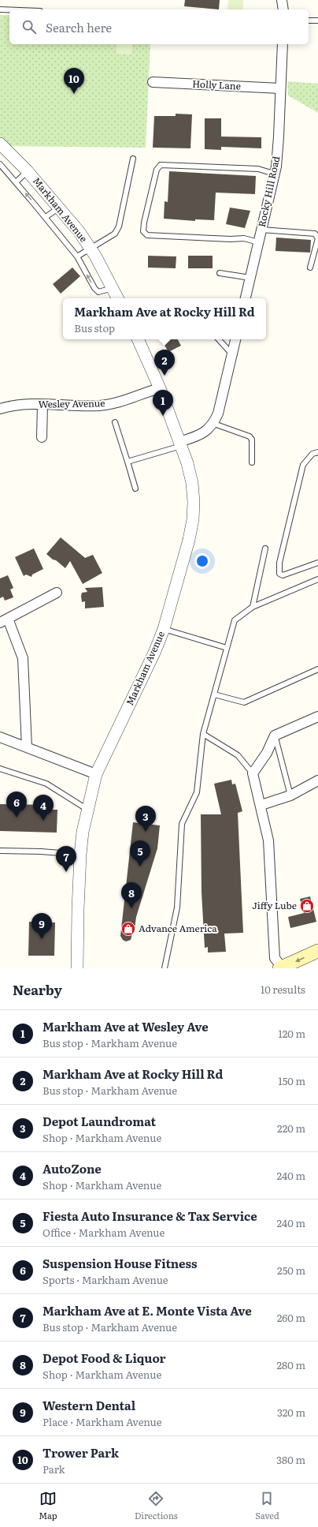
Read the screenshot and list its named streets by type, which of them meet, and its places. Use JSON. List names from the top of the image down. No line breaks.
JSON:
{"streets":{"street":["Holly Lane","Rocky Hill Road","Markham Avenue","Wesley Avenue"]},"crossings":[["Holly Lane","Rocky Hill Road"],["Markham Avenue","Wesley Avenue"]],"places":{"shop":["Jiffy Lube","Advance America"]},"page":{"search":"Search here","pins":["10","2","1","6","4","3","5","7","8","9"],"popup":["Markham Ave at Rocky Hill Rd","Bus stop"],"heading":["Nearby","10 results"],"list":[{"mark":"1","name":"Markham Ave at Wesley Ave","note":"Bus stop · Markham Avenue","value":"120 m"},{"mark":"2","name":"Markham Ave at Rocky Hill Rd","note":"Bus stop · Markham Avenue","value":"150 m"},{"mark":"3","name":"Depot Laundromat","note":"Shop · Markham Avenue","value":"220 m"},{"mark":"4","name":"AutoZone","note":"Shop · Markham Avenue","value":"240 m"},{"mark":"5","name":"Fiesta Auto Insurance & Tax Service","note":"Office · Markham Avenue","value":"240 m"},{"mark":"6","name":"Suspension House Fitness","note":"Sports · Markham Avenue","value":"250 m"},{"mark":"7","name":"Markham Ave at E. Monte Vista Ave","note":"Bus stop · Markham Avenue","value":"260 m"},{"mark":"8","name":"Depot Food & Liquor","note":"Shop · Markham Avenue","value":"280 m"},{"mark":"9","name":"Western Dental","note":"Place · Markham Avenue","value":"320 m"},{"mark":"10","name":"Trower Park","note":"Park","value":"380 m"}],"nav":["Map","Directions","Saved"]}}
